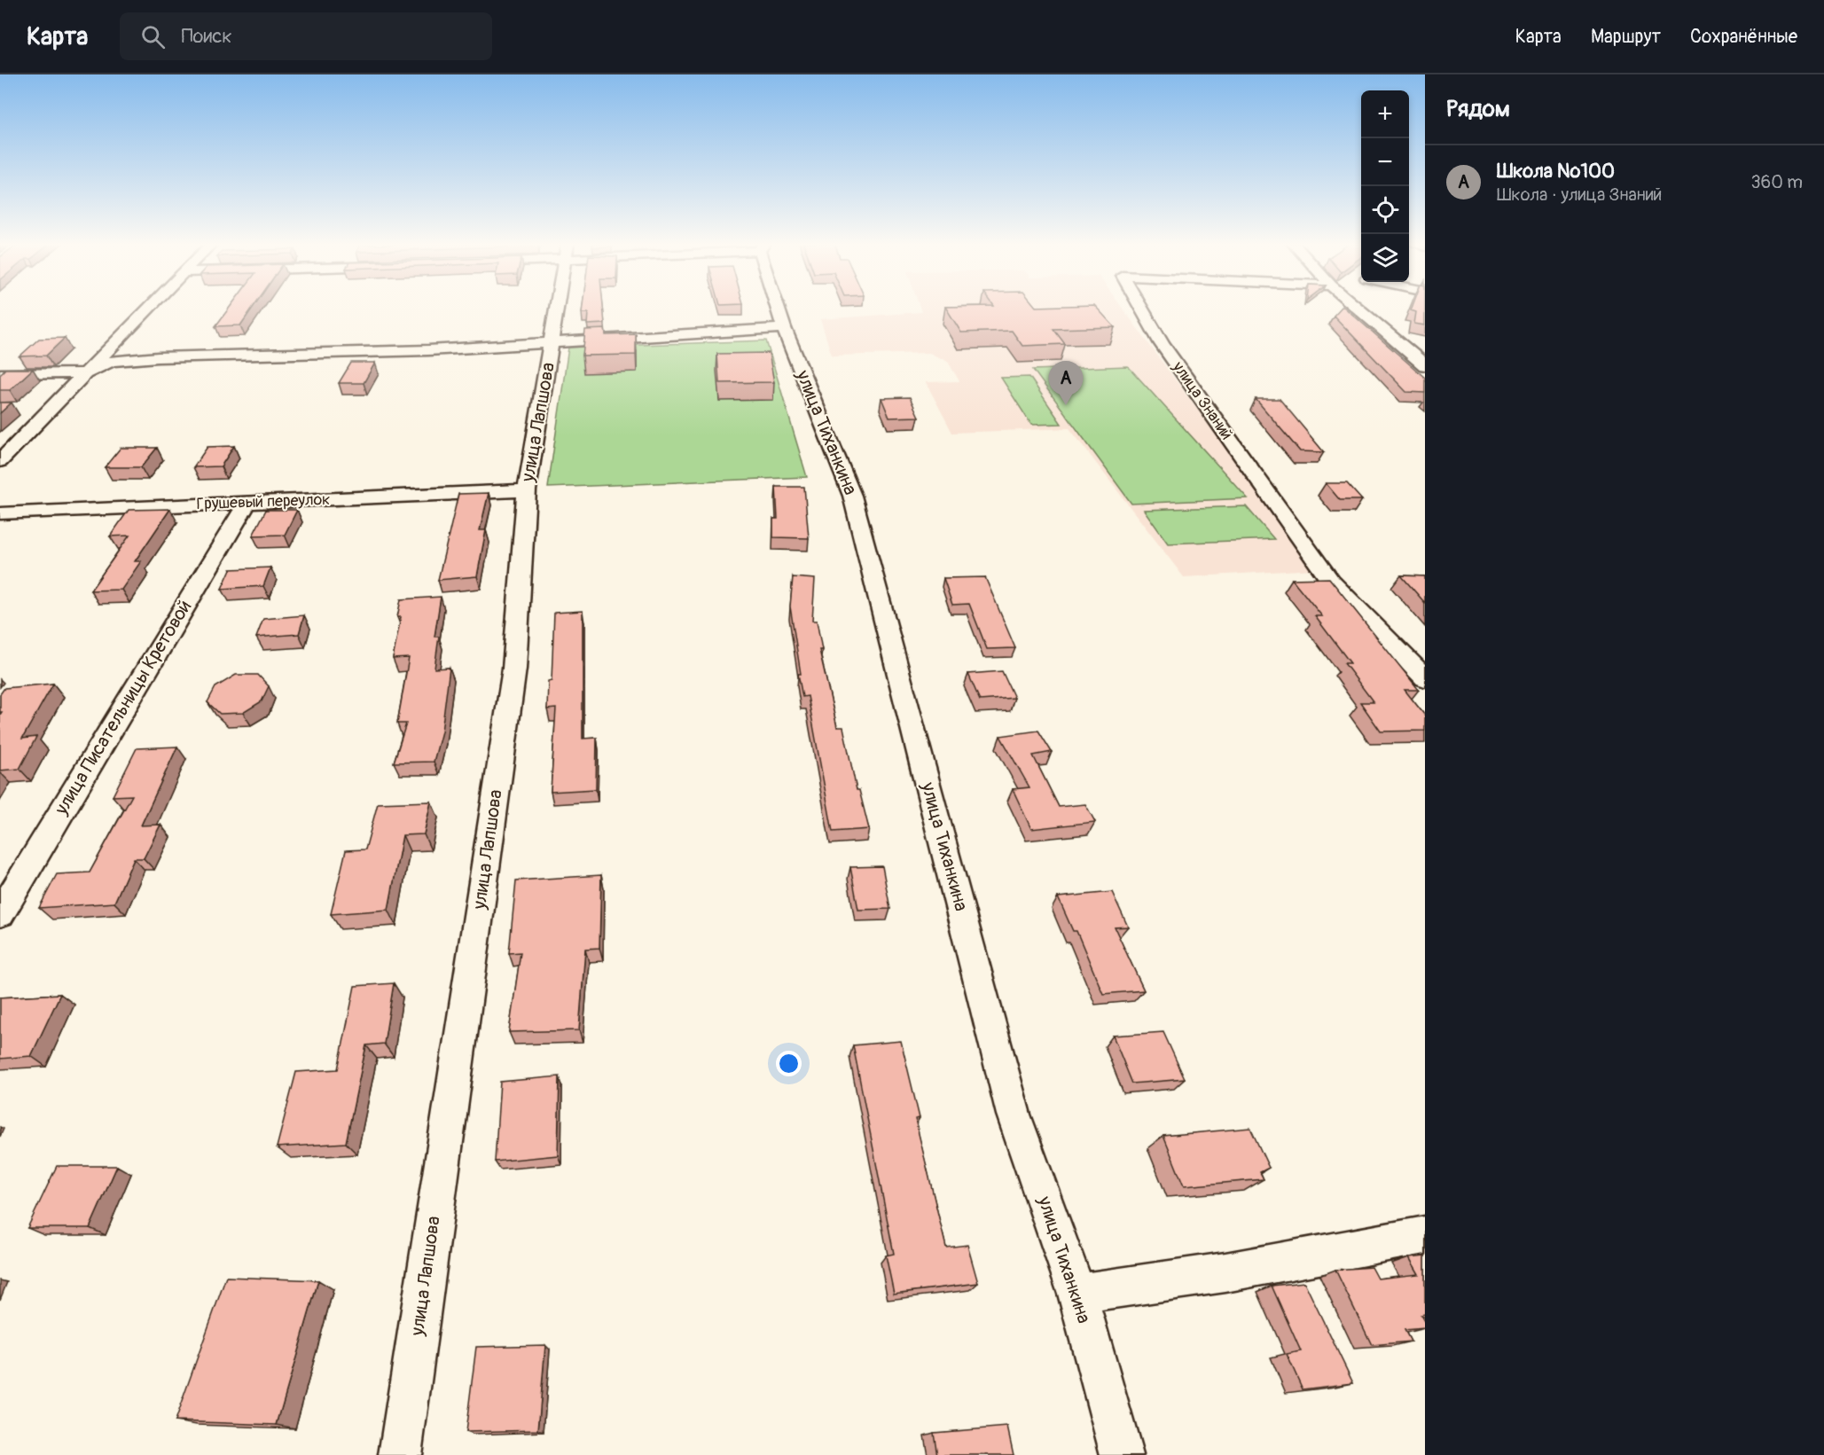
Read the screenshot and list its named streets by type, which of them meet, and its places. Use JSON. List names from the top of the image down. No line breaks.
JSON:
{"streets":{"street":["улица Знаний","улица Лапшова","улица Тиханкина","Грушевый переулок","улица Писательницы Кретовой"]},"crossings":[["улица Лапшова","Грушевый переулок"],["Грушевый переулок","улица Писательницы Кретовой"]],"page":{"header":"Карта","search":"Поиск","nav":["Карта","Маршрут","Сохранённые"],"heading":"Рядом","map_buttons":["+","−"],"list":[{"mark":"A","name":"Школа №100","note":"Школа · улица Знаний","value":"360 m"}],"pins":"A"}}
